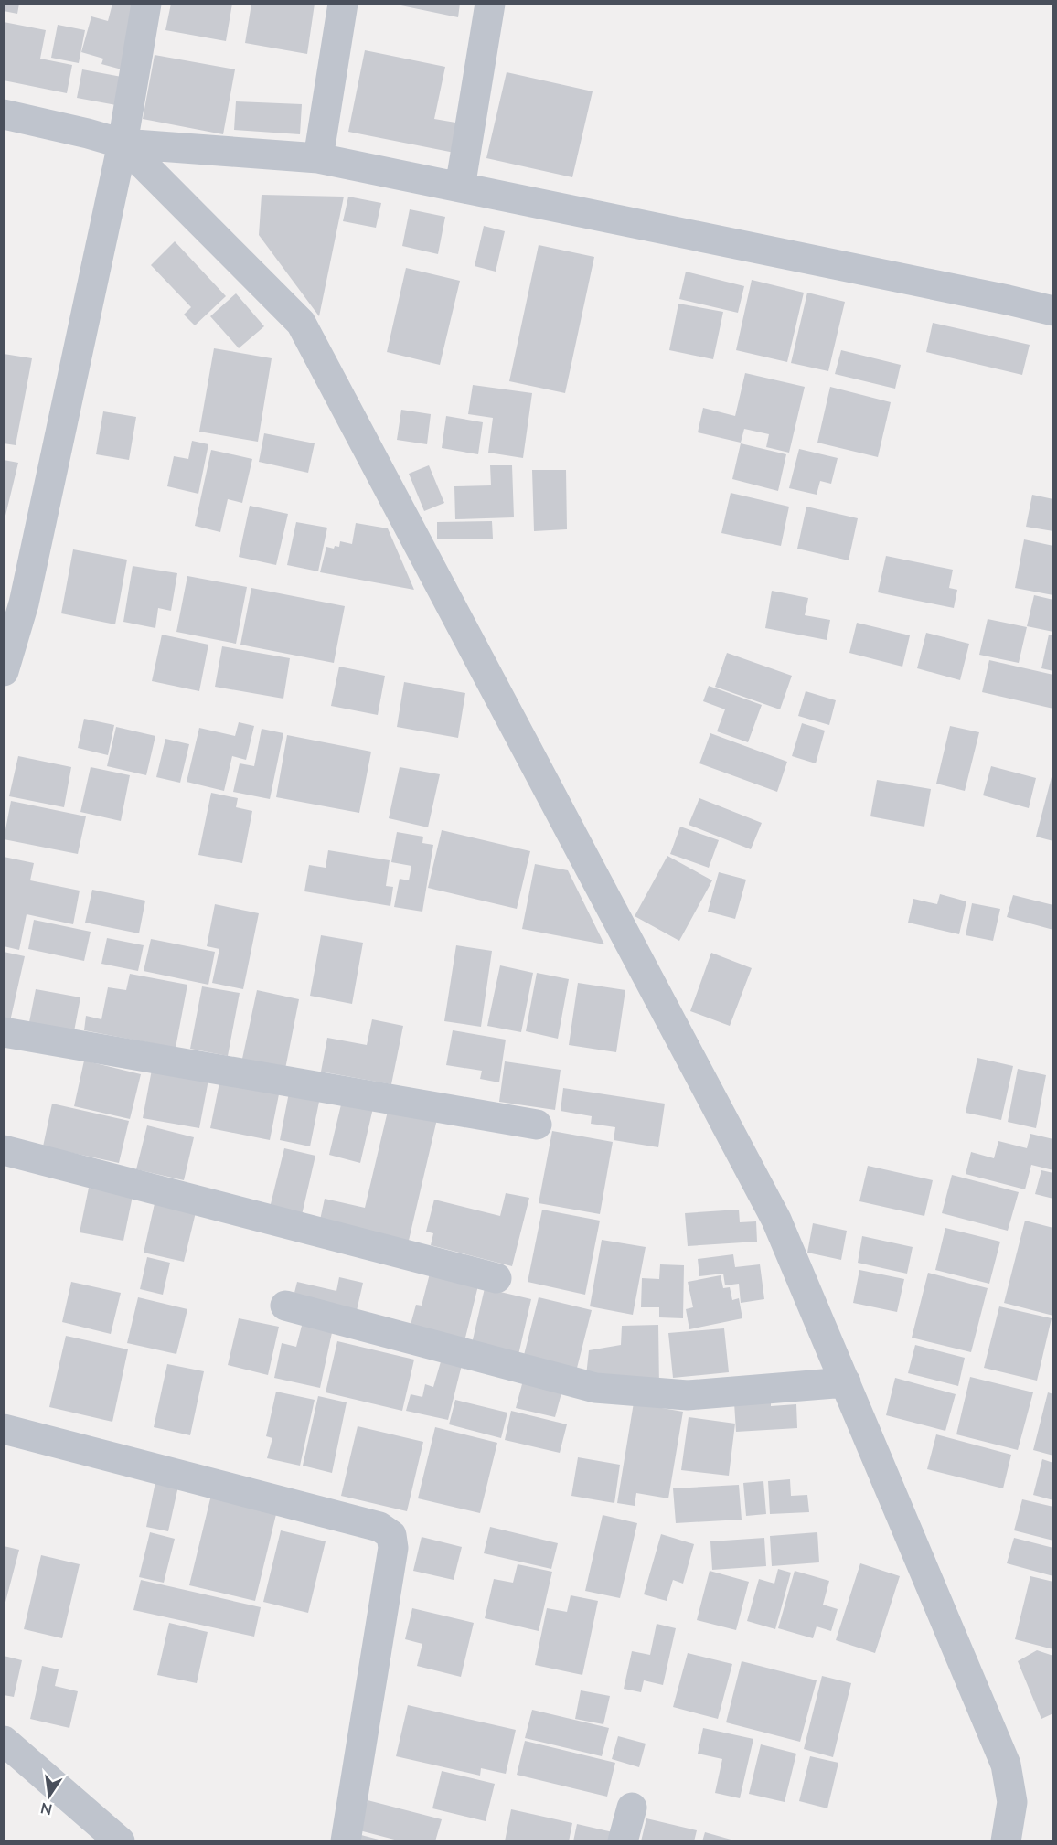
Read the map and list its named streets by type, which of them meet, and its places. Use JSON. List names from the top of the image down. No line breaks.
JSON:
{"north":"bottom"}
